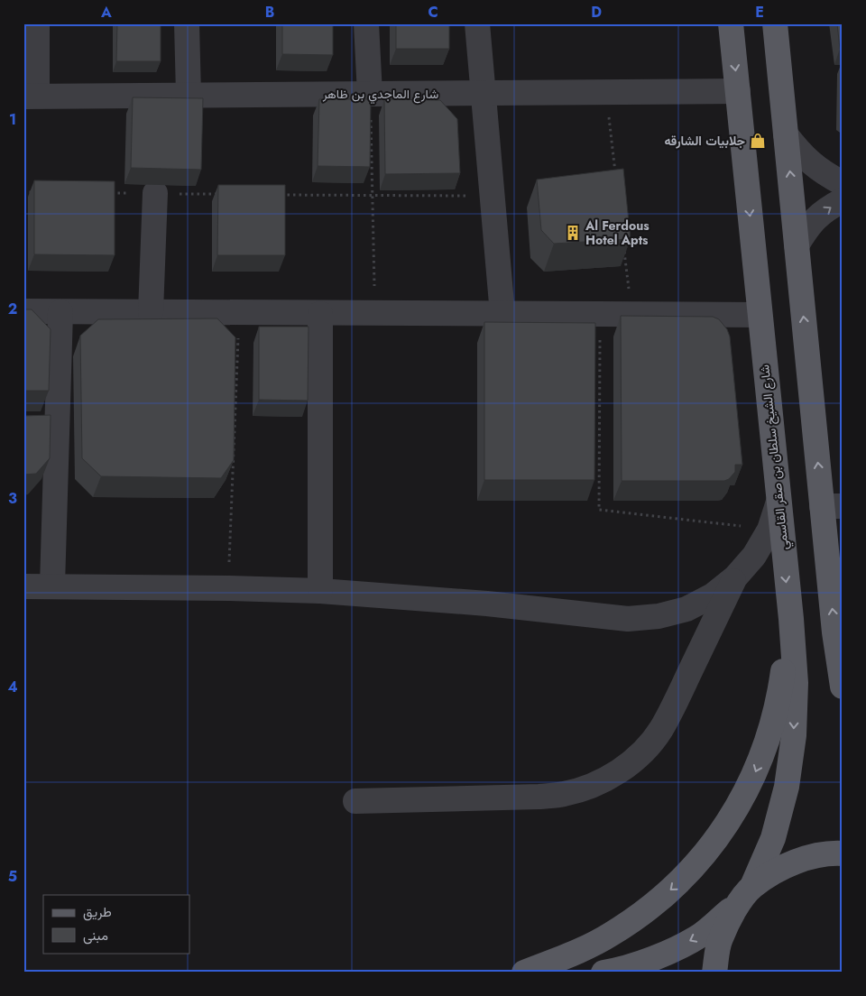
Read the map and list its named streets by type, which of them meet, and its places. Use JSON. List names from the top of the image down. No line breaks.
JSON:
{"streets":{"main road":["شارع الشيخ سلطان بن صقر القاسمي"],"street":["شارع الماجدي بن ظاهر"]},"crossings":[["شارع الماجدي بن ظاهر","شارع الشيخ سلطان بن صقر القاسمي"]],"places":{"shop":["جلابيات الشارقه"],"building":["Al Ferdous Hotel Apts"]},"legend":["طريق","مبنى"],"grid":{"columns":["A","B","C","D","E"],"rows":["1","2","3","4","5"]}}
